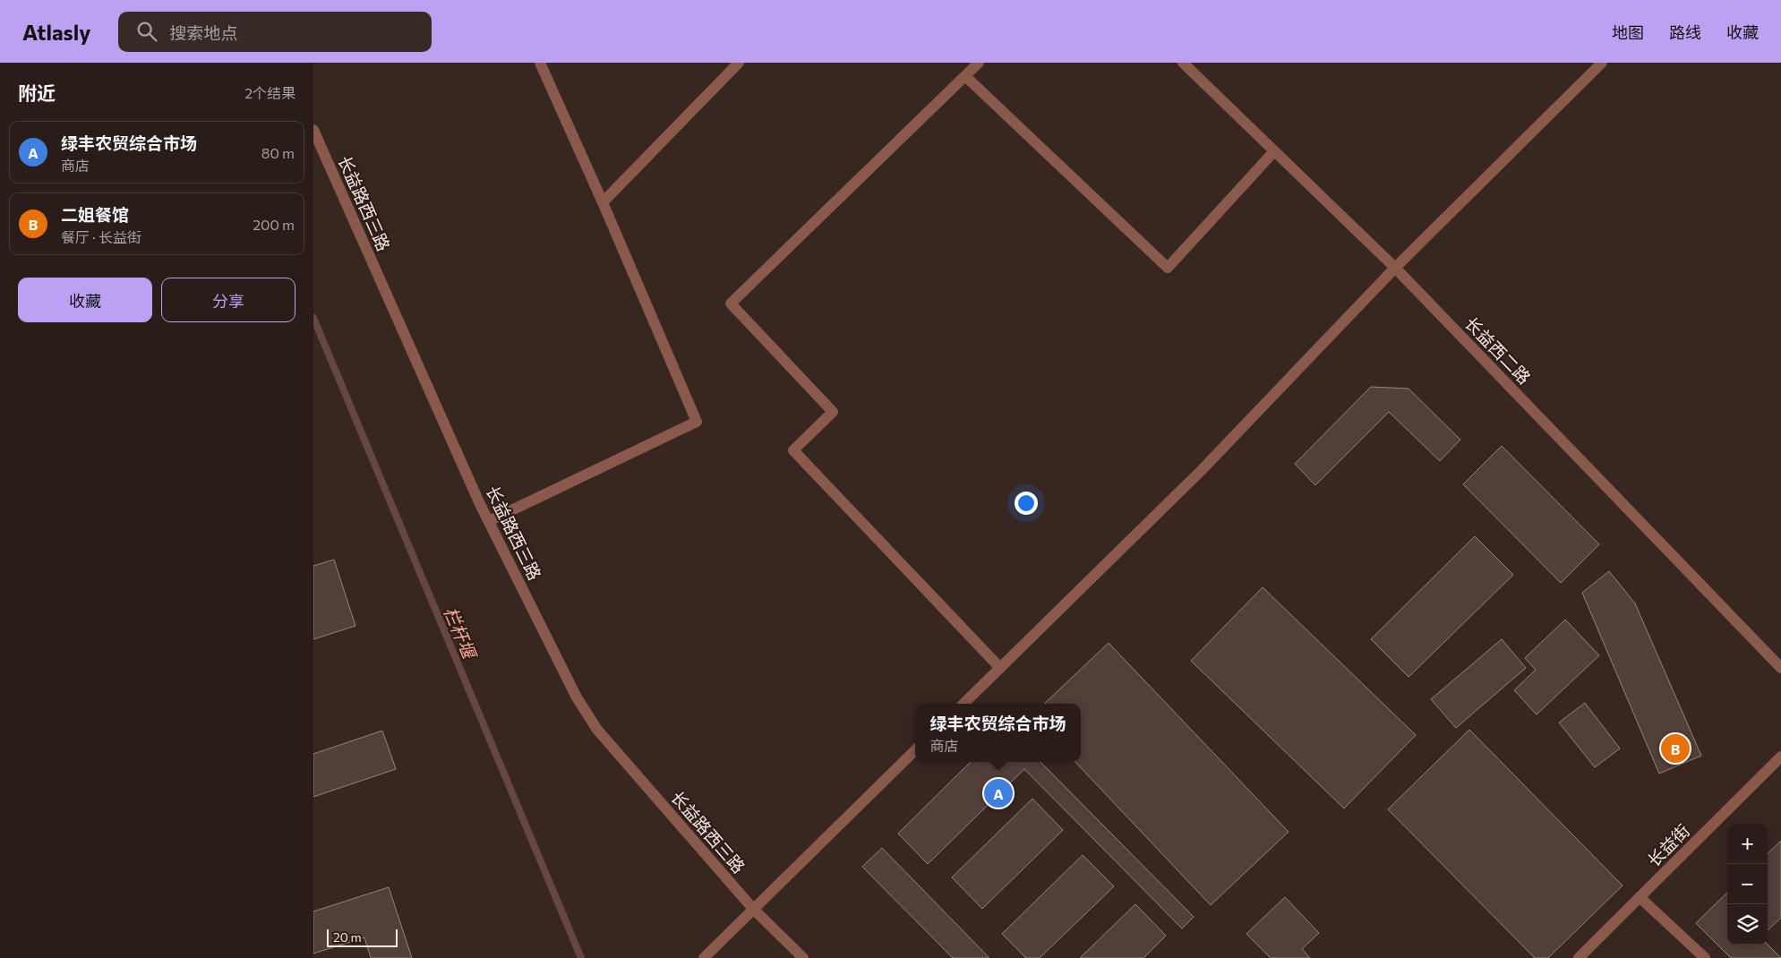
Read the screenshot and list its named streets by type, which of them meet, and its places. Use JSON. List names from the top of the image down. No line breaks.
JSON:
{"streets":{"street":["长益路西三路","长益西二路","长益街"]},"water":["栏杆堰"],"scale_bar":"20 m","page":{"header":"Atlasly","search":"搜索地点","nav":["地图","路线","收藏"],"heading":["附近","2个结果"],"list":[{"mark":"A","name":"绿丰农贸综合市场","note":"商店","value":"80 m"},{"mark":"B","name":"二姐餐馆","note":"餐厅 · 长益街","value":"200 m"}],"buttons":["收藏","分享"],"popup":["绿丰农贸综合市场","商店"],"pins":["B","A"],"map_buttons":["+","−"],"scale":"20 m"}}
